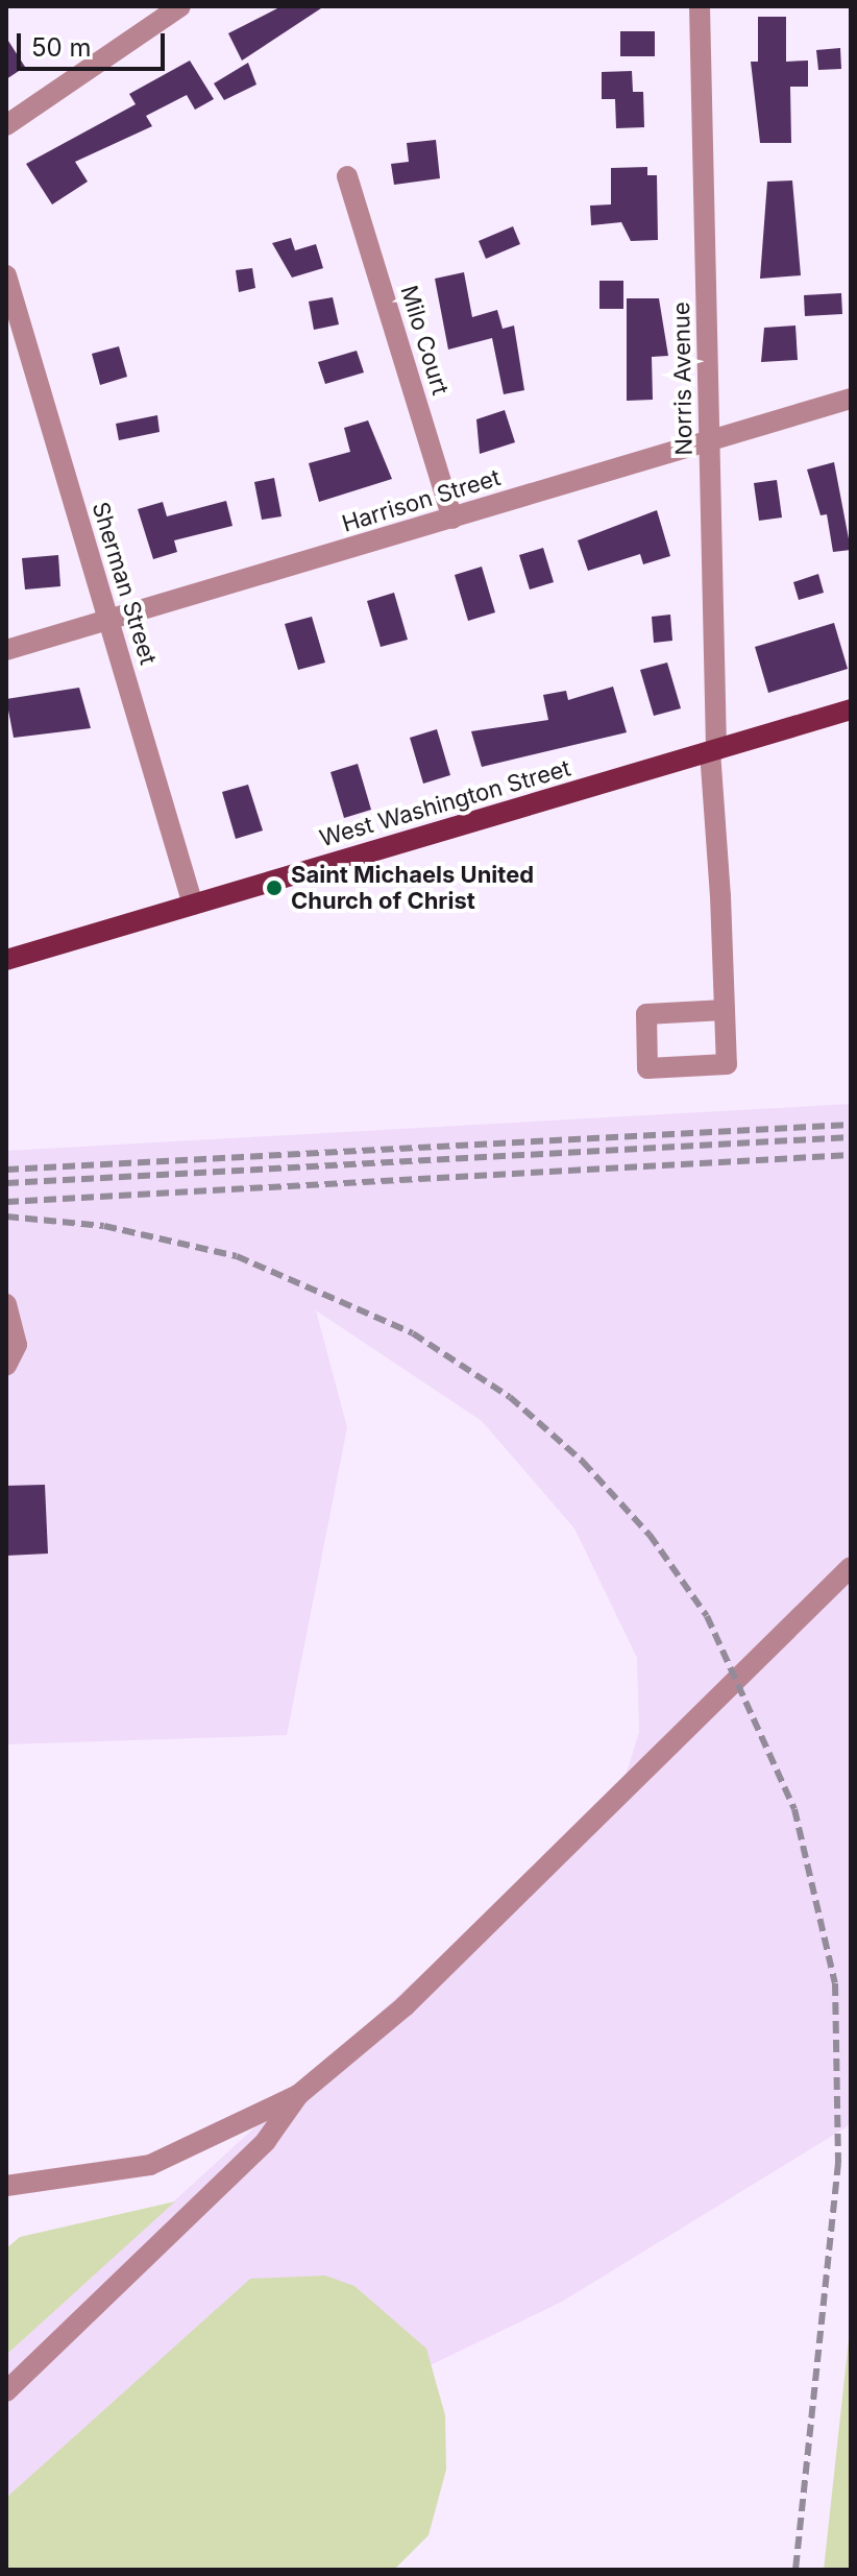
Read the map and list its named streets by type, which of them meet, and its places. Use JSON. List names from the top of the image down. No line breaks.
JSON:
{"streets":{"main road":["West Washington Street"],"street":["Milo Court","Norris Avenue","Harrison Street","Sherman Street"]},"crossings":[["Milo Court","Harrison Street"],["Norris Avenue","Harrison Street"],["Norris Avenue","West Washington Street"],["Harrison Street","Sherman Street"],["Sherman Street","West Washington Street"]],"places":["Saint Michaels United Church of Christ"],"scale_bar":"50 m"}
